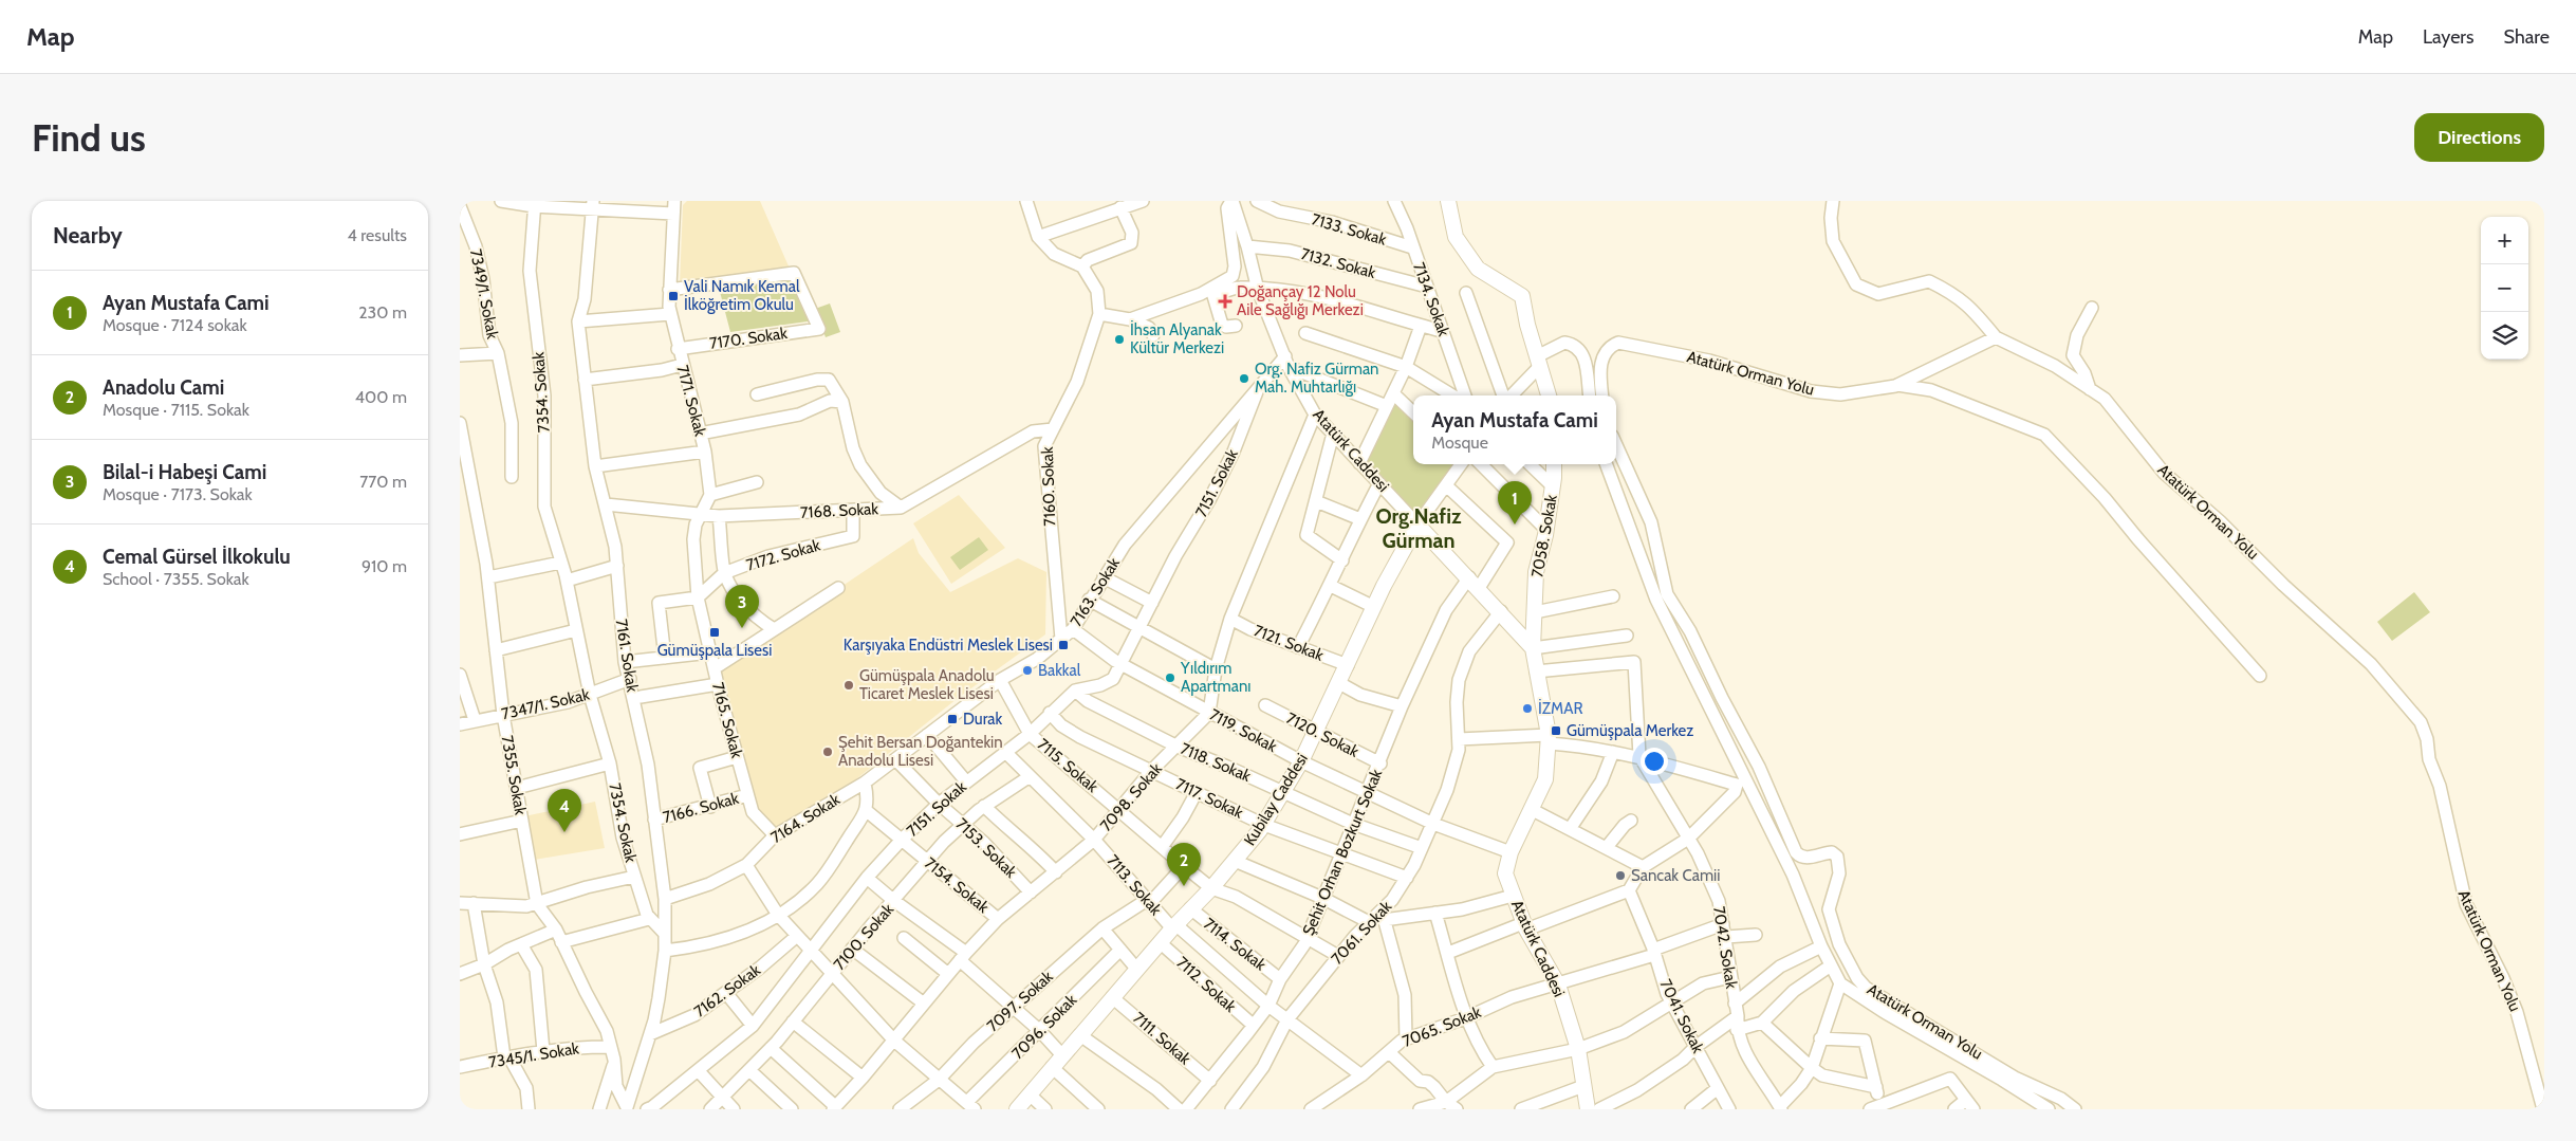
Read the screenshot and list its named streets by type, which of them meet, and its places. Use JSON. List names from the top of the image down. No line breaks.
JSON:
{"streets":{"main road":["Atatürk Caddesi","7058. Sokak","Kubilay Caddesi"],"street":["7133. Sokak","7132. Sokak","7349/1. Sokak","7134. Sokak","7170. Sokak","Atatürk Orman Yolu","7354. Sokak","7171. Sokak","7151. Sokak","7160. Sokak","7168. Sokak","7172. Sokak","7163. Sokak","7121. Sokak","7161. Sokak","7347/1. Sokak","7165. Sokak","7119. Sokak","7120. Sokak","7118. Sokak","7115. Sokak","7355. Sokak","7098. Sokak","7117. Sokak","7166. Sokak","7164. Sokak","7153. Sokak","Şehit Orhan Bozkurt Sokak","7154. Sokak","7113. Sokak","7061. Sokak","7100. Sokak","7114. Sokak","7042. Sokak","7112. Sokak","7162. Sokak","7097. Sokak","7041. Sokak","7096. Sokak","7065. Sokak","7111. Sokak","7345/1. Sokak"]},"crossings":[["7133. Sokak","7134. Sokak"],["7132. Sokak","7134. Sokak"],["7132. Sokak","Atatürk Caddesi"],["7170. Sokak","7171. Sokak"],["7354. Sokak","7161. Sokak"],["7354. Sokak","7347/1. Sokak"],["Atatürk Caddesi","7058. Sokak"],["Atatürk Caddesi","7163. Sokak"],["Atatürk Caddesi","7119. Sokak"],["Atatürk Caddesi","Kubilay Caddesi"],["Atatürk Caddesi","Şehit Orhan Bozkurt Sokak"],["Atatürk Caddesi","7061. Sokak"],["Atatürk Caddesi","7042. Sokak"],["Atatürk Caddesi","7065. Sokak"],["7151. Sokak","7163. Sokak"],["7151. Sokak","7119. Sokak"],["7151. Sokak","7118. Sokak"],["7151. Sokak","7115. Sokak"],["7151. Sokak","7117. Sokak"],["7151. Sokak","7153. Sokak"],["7151. Sokak","7154. Sokak"],["7151. Sokak","7113. Sokak"],["7160. Sokak","7168. Sokak"],["7160. Sokak","7163. Sokak"],["7168. Sokak","7172. Sokak"],["7168. Sokak","7161. Sokak"],["7172. Sokak","7165. Sokak"],["7163. Sokak","7119. Sokak"],["7163. Sokak","7115. Sokak"],["7163. Sokak","7164. Sokak"],["7163. Sokak","7153. Sokak"],["7121. Sokak","Kubilay Caddesi"],["7161. Sokak","7347/1. Sokak"],["7161. Sokak","7355. Sokak"],["7161. Sokak","7166. Sokak"],["7161. Sokak","7164. Sokak"],["7161. Sokak","7162. Sokak"],["7347/1. Sokak","7355. Sokak"],["7165. Sokak","7166. Sokak"],["7165. Sokak","7164. Sokak"],["7119. Sokak","7098. Sokak"],["7119. Sokak","Kubilay Caddesi"],["7119. Sokak","Şehit Orhan Bozkurt Sokak"],["7119. Sokak","7061. Sokak"],["7120. Sokak","Kubilay Caddesi"],["7120. Sokak","Şehit Orhan Bozkurt Sokak"],["7118. Sokak","7098. Sokak"],["7118. Sokak","Kubilay Caddesi"],["7118. Sokak","Şehit Orhan Bozkurt Sokak"],["7118. Sokak","7061. Sokak"],["7115. Sokak","7098. Sokak"],["7115. Sokak","Kubilay Caddesi"],["7115. Sokak","Şehit Orhan Bozkurt Sokak"],["7115. Sokak","7061. Sokak"],["7115. Sokak","7097. Sokak"],["7355. Sokak","7345/1. Sokak"],["7098. Sokak","7117. Sokak"],["7098. Sokak","7153. Sokak"],["7098. Sokak","7154. Sokak"],["7098. Sokak","7113. Sokak"],["7117. Sokak","Kubilay Caddesi"],["7117. Sokak","Şehit Orhan Bozkurt Sokak"],["7117. Sokak","7061. Sokak"],["Kubilay Caddesi","7113. Sokak"],["Kubilay Caddesi","7114. Sokak"],["Kubilay Caddesi","7112. Sokak"],["Kubilay Caddesi","7111. Sokak"],["7153. Sokak","7100. Sokak"],["Şehit Orhan Bozkurt Sokak","7113. Sokak"],["Şehit Orhan Bozkurt Sokak","7114. Sokak"],["Şehit Orhan Bozkurt Sokak","7112. Sokak"],["Şehit Orhan Bozkurt Sokak","7111. Sokak"],["7154. Sokak","7100. Sokak"],["7113. Sokak","7061. Sokak"],["7113. Sokak","7100. Sokak"],["7113. Sokak","7097. Sokak"],["7113. Sokak","7065. Sokak"],["7042. Sokak","7065. Sokak"],["7041. Sokak","7065. Sokak"]],"districts":["Org.Nafiz Gürman"],"places":{"transit":["Vali Namık Kemal İlköğretim Okulu","Gümüşpala Lisesi","Karşıyaka Endüstri Meslek Lisesi","Durak","Gümüşpala Merkez"],"health":["Doğançay 12 Nolu Aile Sağlığı Merkezi"],"other":["İhsan Alyanak Kültür Merkezi","Org. Nafiz Gürman Mah. Muhtarlığı","Bakkal","Yıldırım Apartmanı","Gümüşpala Anadolu Ticaret Meslek Lisesi","İZMAR","Şehit Bersan Doğantekin Anadolu Lisesi","Sancak Camii"]},"page":{"header":"Map","nav":["Map","Layers","Share"],"buttons":"Directions","title":"Find us","heading":["Nearby","4 results"],"map_buttons":["+","−"],"list":[{"mark":"1","name":"Ayan Mustafa Cami","note":"Mosque · 7124 sokak","value":"230 m"},{"mark":"2","name":"Anadolu Cami","note":"Mosque · 7115. Sokak","value":"400 m"},{"mark":"3","name":"Bilal-i Habeşi Cami","note":"Mosque · 7173. Sokak","value":"770 m"},{"mark":"4","name":"Cemal Gürsel İlkokulu","note":"School · 7355. Sokak","value":"910 m"}],"popup":["Ayan Mustafa Cami","Mosque"],"pins":["1","3","4","2"]}}
